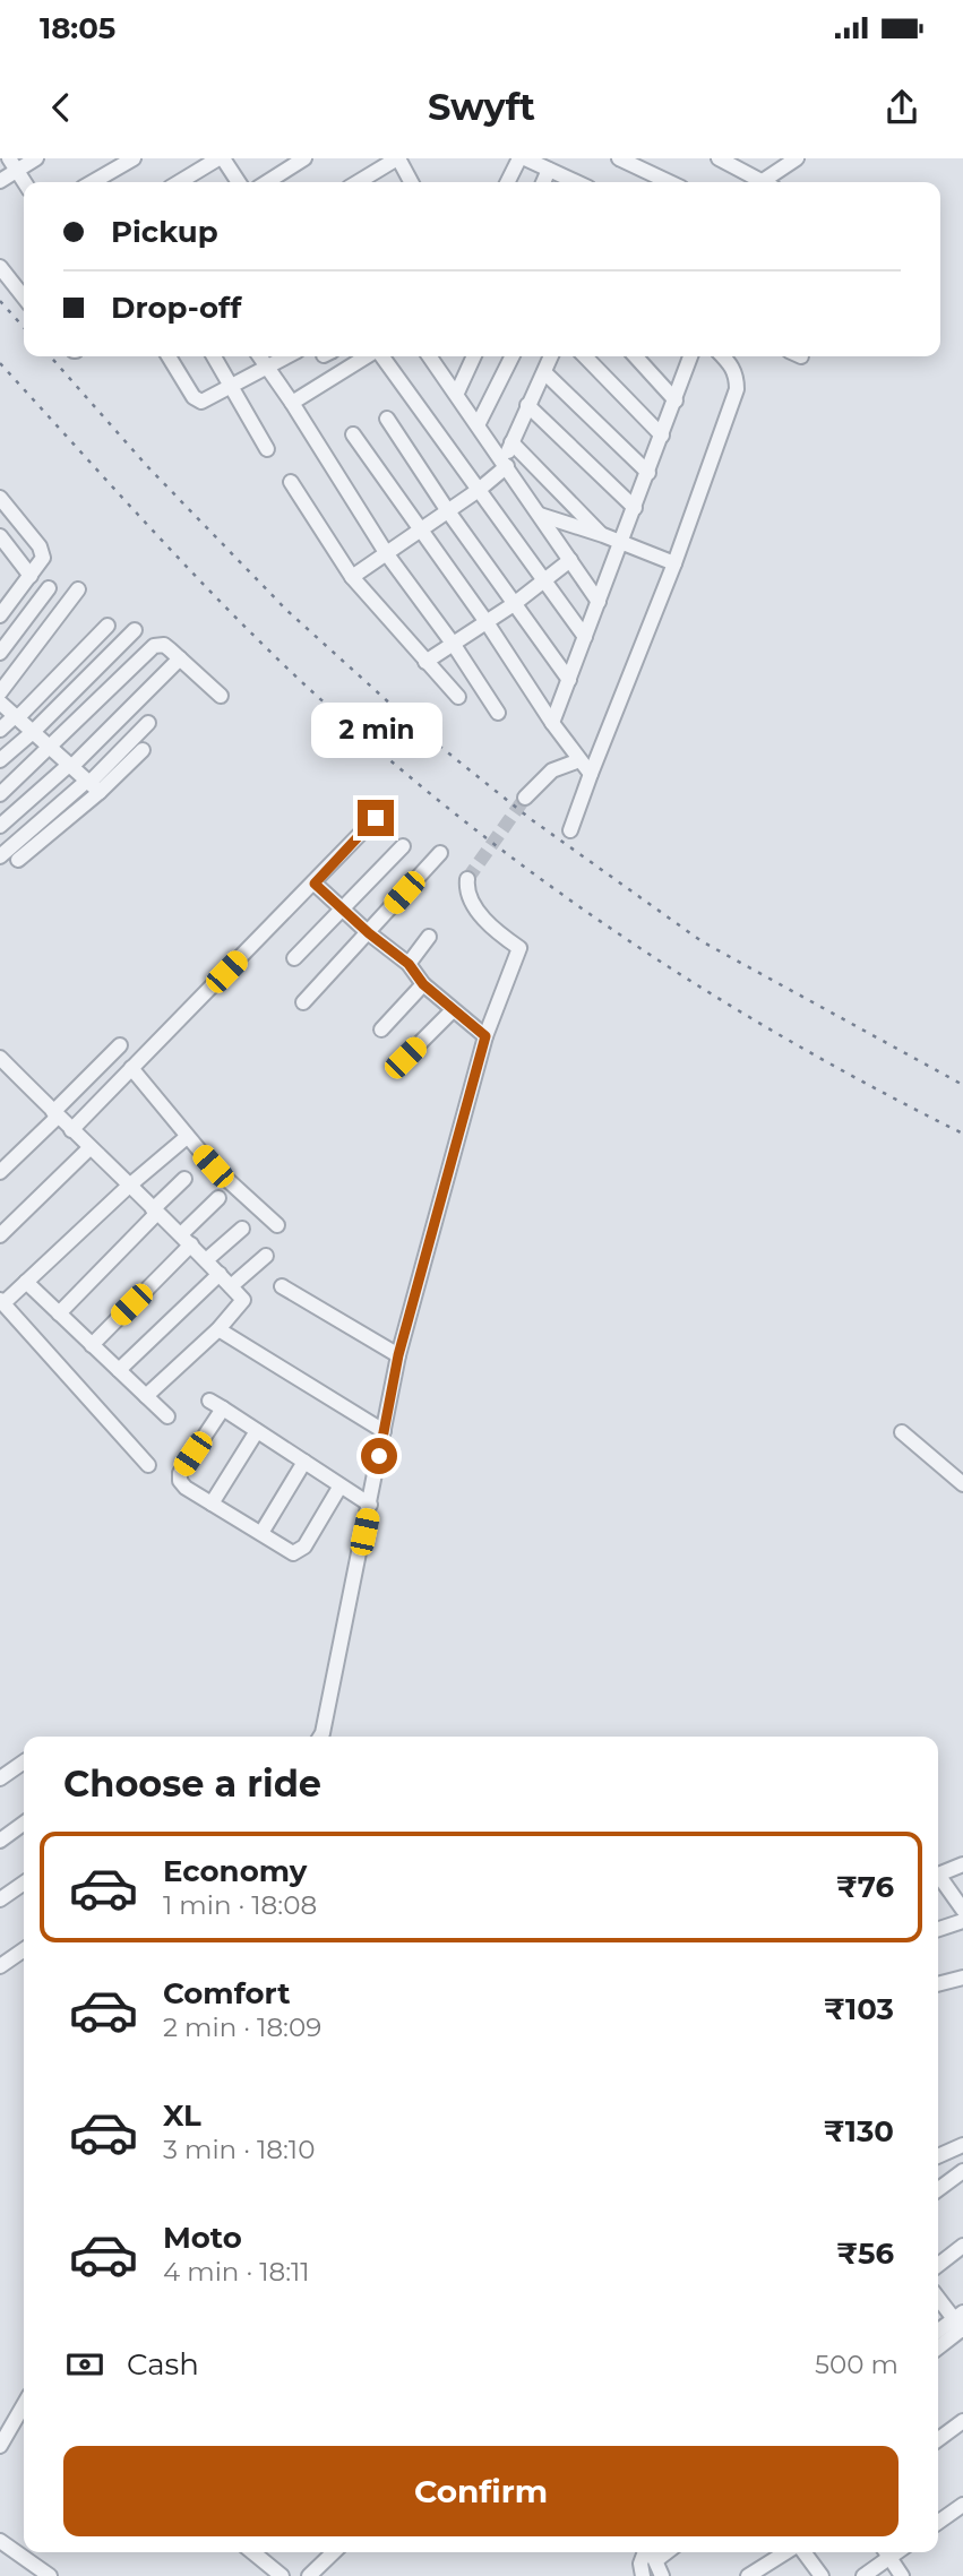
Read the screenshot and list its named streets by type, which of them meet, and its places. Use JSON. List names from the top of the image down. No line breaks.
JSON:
{"page":{"status":"18:05","header":"Swyft","banner":["Pickup","Drop-off"],"bubble":"2 min","heading":"Choose a ride","list":[{"name":"Economy","note":"1 min · 18:08","value":"₹76"},{"name":"Comfort","note":"2 min · 18:09","value":"₹103"},{"name":"XL","note":"3 min · 18:10","value":"₹130"},{"name":"Moto","note":"4 min · 18:11","value":"₹56"}],"pay":["Cash","500 m"],"buttons":"Confirm"}}
